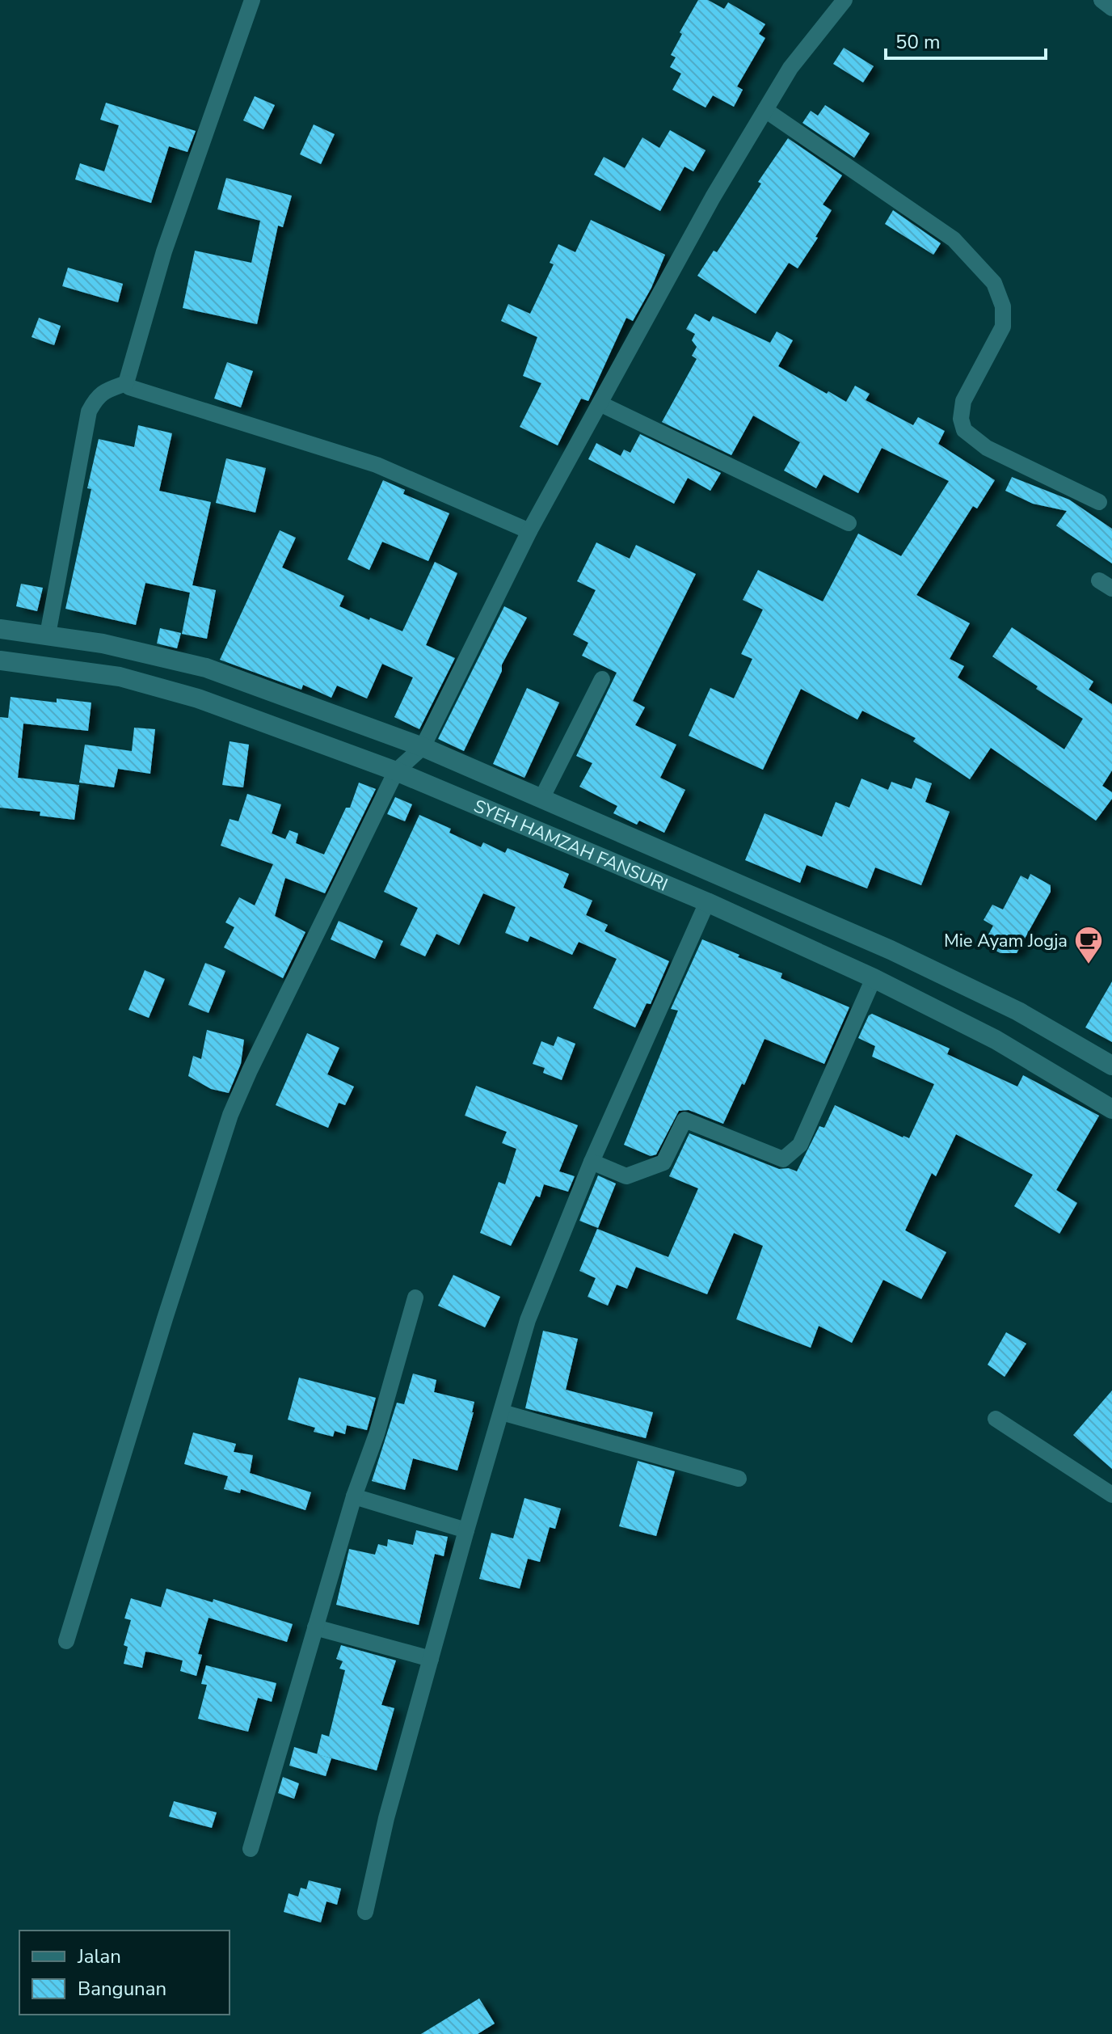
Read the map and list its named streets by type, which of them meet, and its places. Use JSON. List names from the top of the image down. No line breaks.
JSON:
{"streets":{"main road":["SYEH HAMZAH FANSURI"]},"places":{"cafe":["Mie Ayam Jogja"]},"legend":["Jalan","Bangunan"],"scale_bar":"50 m"}
